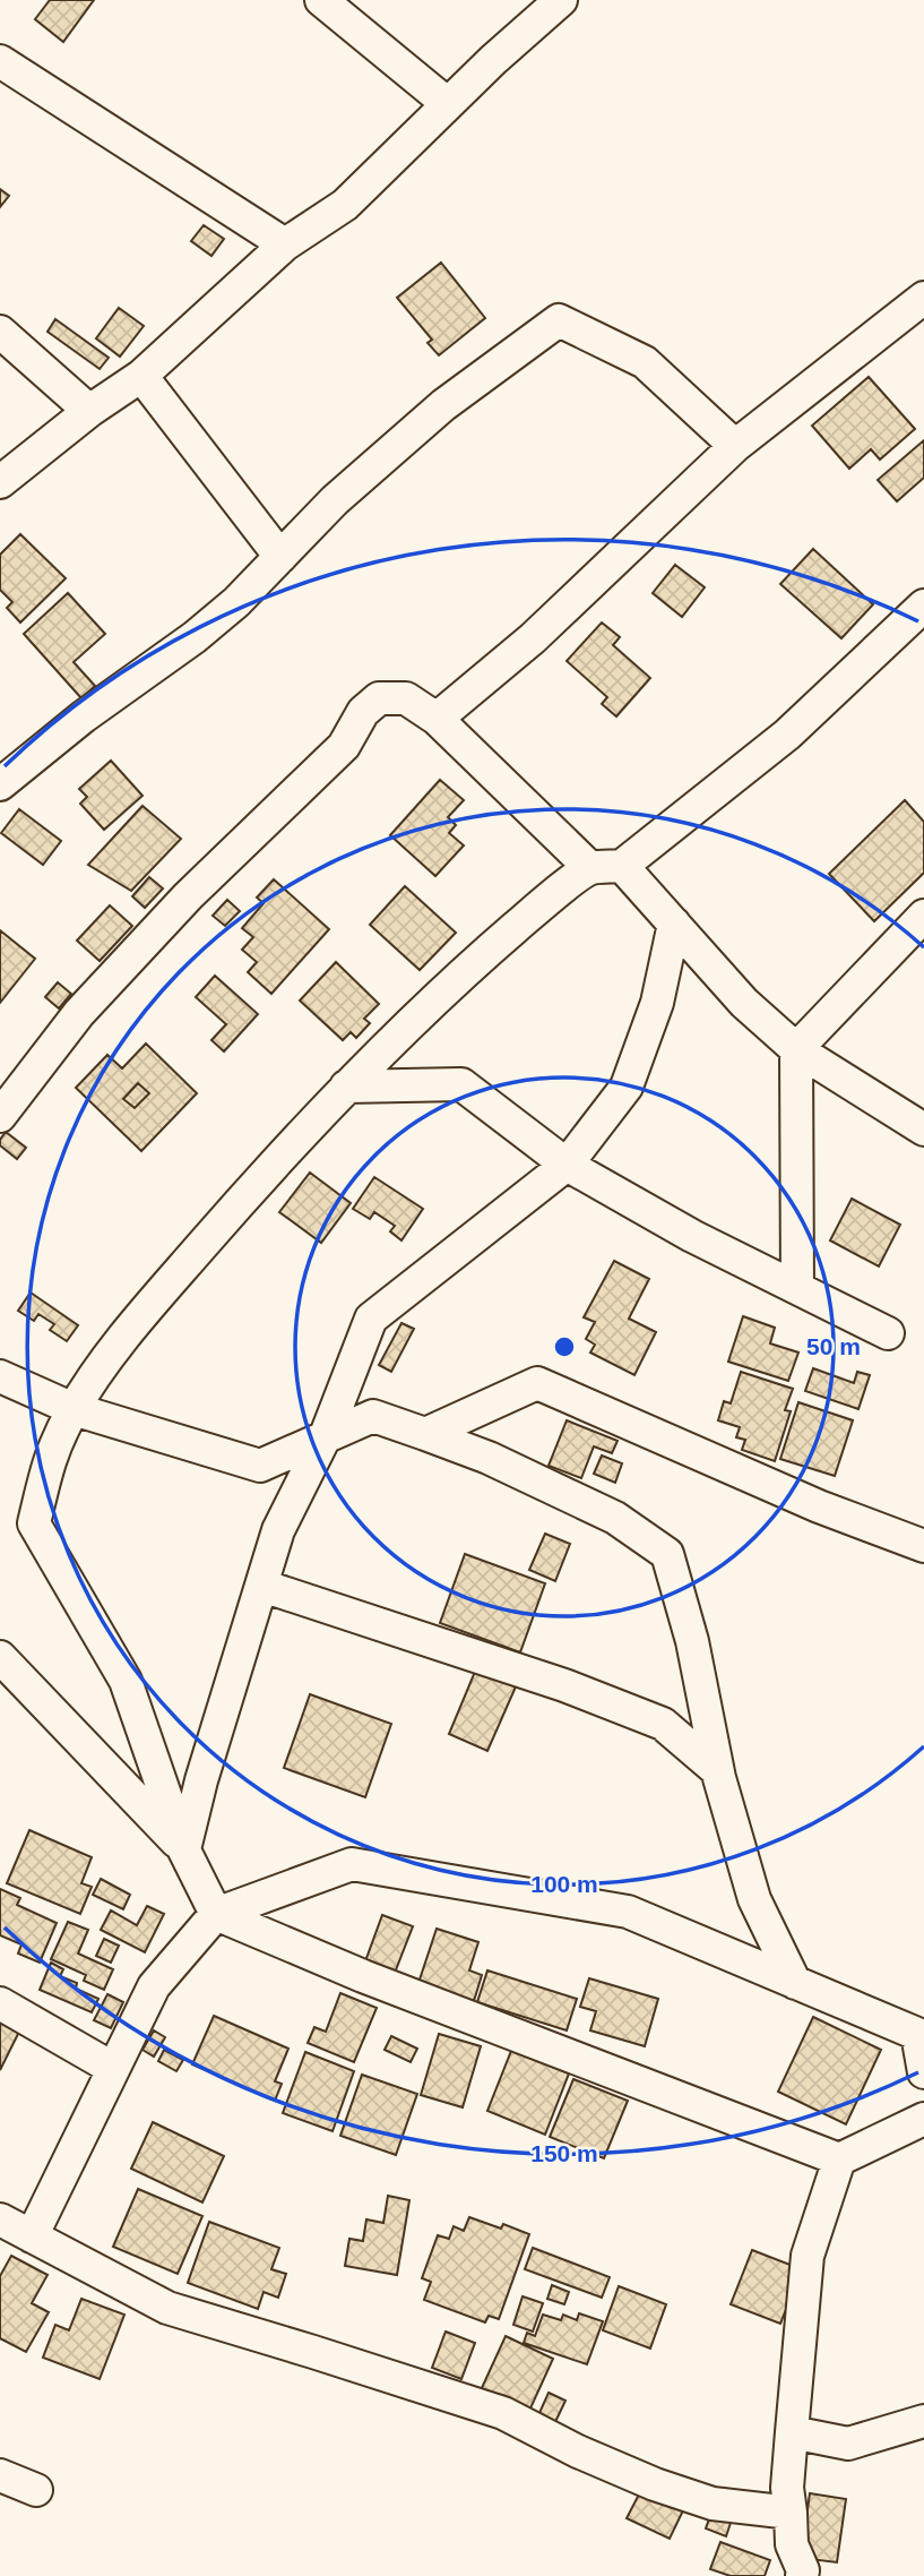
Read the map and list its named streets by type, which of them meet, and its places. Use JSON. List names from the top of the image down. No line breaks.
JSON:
{"rings":["50 m","100 m","150 m"]}
